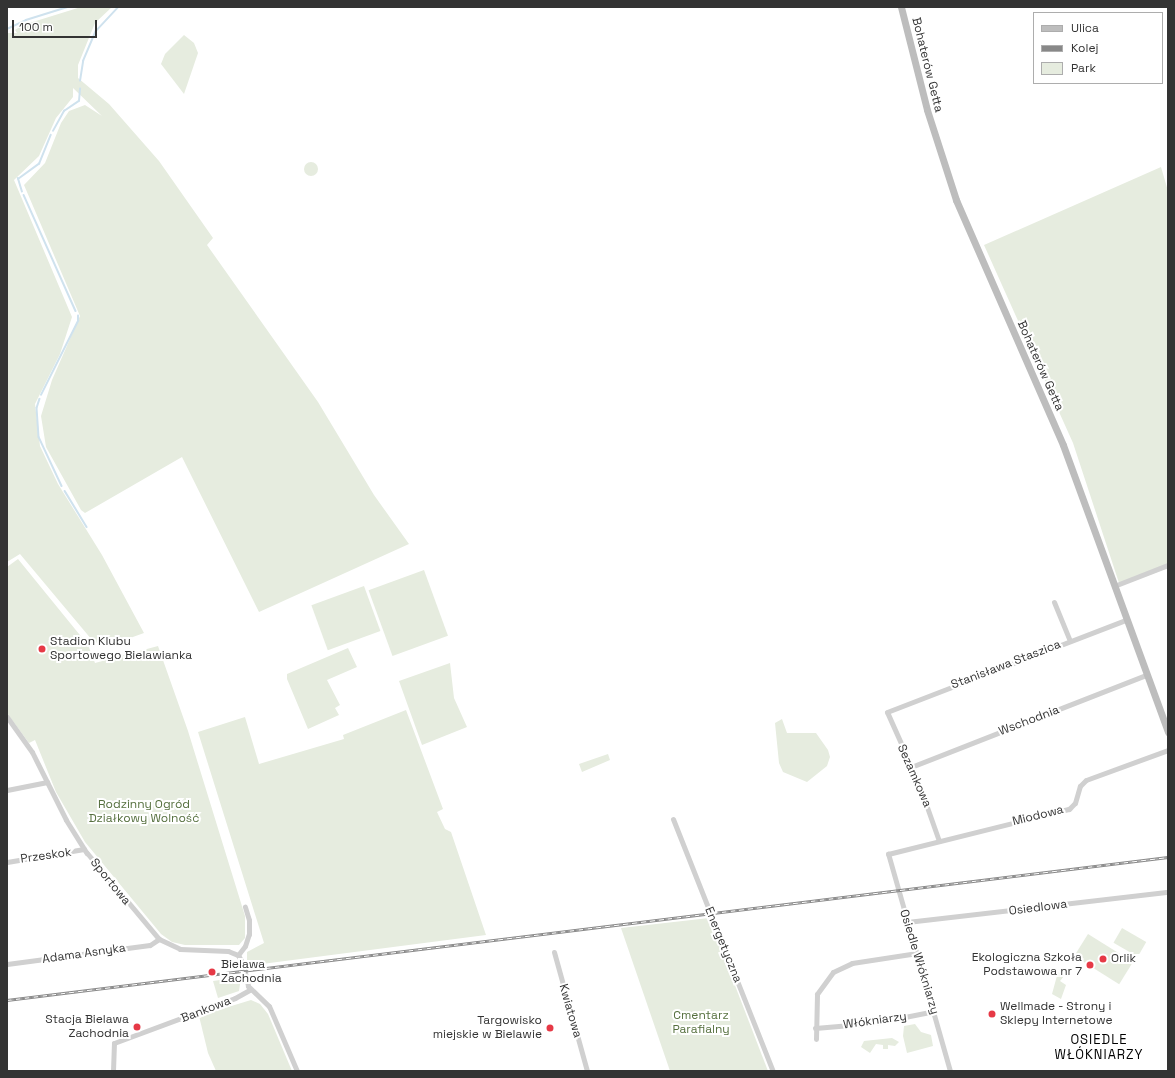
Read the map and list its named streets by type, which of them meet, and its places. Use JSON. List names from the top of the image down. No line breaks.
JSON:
{"streets":{"street":["Bohaterów Getta","Stanisława Staszica","Wschodnia","Sezamkowa","Miodowa","Przeskok","Sportowa","Osiedlowa","Energetyczna","Adama Asnyka","Osiedle Włókniarzy","Bankowa","Kwiatowa","Włókniarzy"]},"crossings":[["Bohaterów Getta","Stanisława Staszica"],["Bohaterów Getta","Wschodnia"],["Stanisława Staszica","Sezamkowa"],["Wschodnia","Sezamkowa"],["Sezamkowa","Miodowa"],["Miodowa","Osiedle Włókniarzy"],["Przeskok","Sportowa"],["Sportowa","Adama Asnyka"],["Osiedlowa","Osiedle Włókniarzy"],["Osiedle Włókniarzy","Włókniarzy"]],"districts":["OSIEDLE WŁÓKNIARZY"],"parks":["Rodzinny Ogród Działkowy Wolność","Cmentarz Parafialny"],"places":["Stadion Klubu Sportowego Bielawianka","Orlik","Ekologiczna Szkoła Podstawowa nr 7","Bielawa Zachodnia","Wellmade - Strony i Sklepy Internetowe","Stacja Bielawa Zachodnia","Targowisko miejskie w Bielawie"],"legend":["Ulica","Kolej","Park"],"scale_bar":"100 m"}
